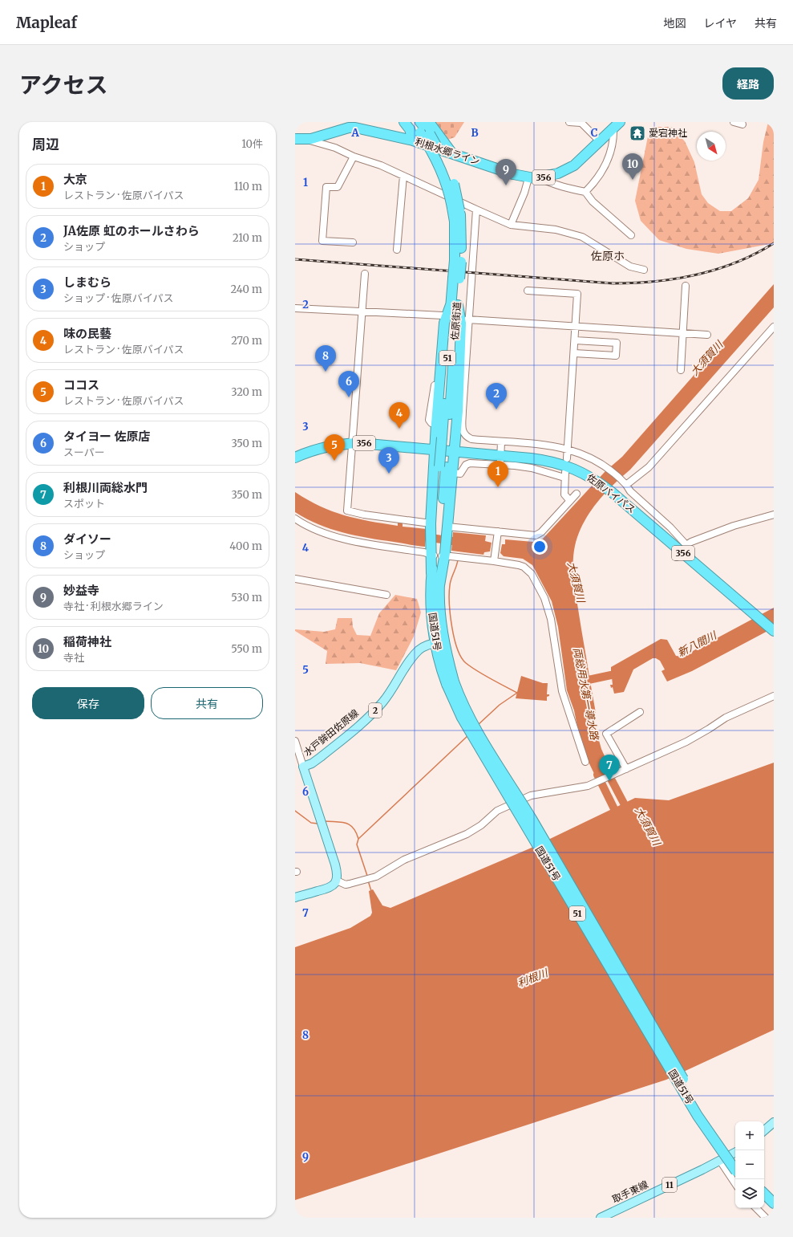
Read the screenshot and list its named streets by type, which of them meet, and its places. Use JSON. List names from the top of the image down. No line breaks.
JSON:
{"streets":{"highway":["利根水郷ライン","356","佐原街道","51","佐原バイパス","国道51号"],"main road":["2","水戸鉾田佐原線","11","取手東線"]},"crossings":[["国道51号","水戸鉾田佐原線"]],"districts":["佐原ホ"],"water":["大須賀川","新八間川","両総用水第一導水路","利根川"],"places":{"temple":["愛宕神社"]},"north":"bottom right","page":{"header":"Mapleaf","nav":["地図","レイヤ","共有"],"title":"アクセス","buttons":["経路",["保存","共有"]],"heading":["周辺","10件"],"pins":["10","9","8","6","2","4","5","3","1","7"],"list":[{"mark":"1","name":"大京","note":"レストラン · 佐原バイパス","value":"110 m"},{"mark":"2","name":"JA佐原 虹のホールさわら","note":"ショップ","value":"210 m"},{"mark":"3","name":"しまむら","note":"ショップ · 佐原バイパス","value":"240 m"},{"mark":"4","name":"味の民藝","note":"レストラン · 佐原バイパス","value":"270 m"},{"mark":"5","name":"ココス","note":"レストラン · 佐原バイパス","value":"320 m"},{"mark":"6","name":"タイヨー 佐原店","note":"スーパー","value":"350 m"},{"mark":"7","name":"利根川両総水門","note":"スポット","value":"350 m"},{"mark":"8","name":"ダイソー","note":"ショップ","value":"400 m"},{"mark":"9","name":"妙益寺","note":"寺社 · 利根水郷ライン","value":"530 m"},{"mark":"10","name":"稲荷神社","note":"寺社","value":"550 m"}],"map_buttons":["+","−"]},"grid":{"columns":["A","B","C"],"rows":["1","2","3","4","5","6","7","8","9"]}}
